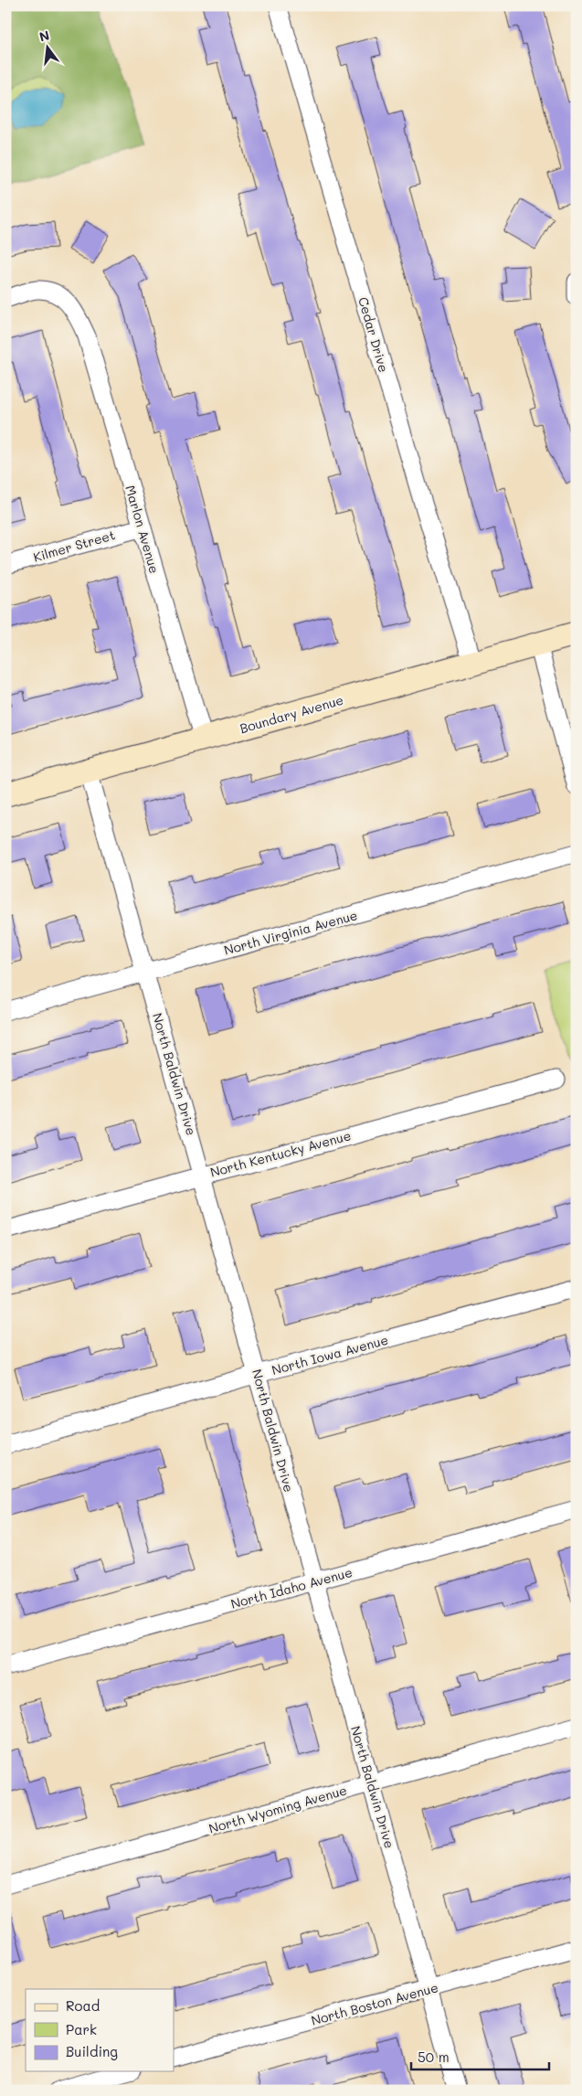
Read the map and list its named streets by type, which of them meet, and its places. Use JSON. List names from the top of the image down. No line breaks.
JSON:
{"streets":{"main road":["Boundary Avenue"],"street":["Cedar Drive","Marlon Avenue","Kilmer Street","North Virginia Avenue","North Baldwin Drive","North Kentucky Avenue","North Iowa Avenue","North Idaho Avenue","North Wyoming Avenue","North Boston Avenue"]},"crossings":[["Cedar Drive","Boundary Avenue"],["Marlon Avenue","Kilmer Street"],["Marlon Avenue","Boundary Avenue"],["Boundary Avenue","North Baldwin Drive"],["North Virginia Avenue","North Baldwin Drive"],["North Baldwin Drive","North Kentucky Avenue"],["North Baldwin Drive","North Iowa Avenue"],["North Baldwin Drive","North Idaho Avenue"],["North Baldwin Drive","North Wyoming Avenue"],["North Baldwin Drive","North Boston Avenue"]],"legend":["Road","Park","Building"],"scale_bar":"50 m","north":"top"}
